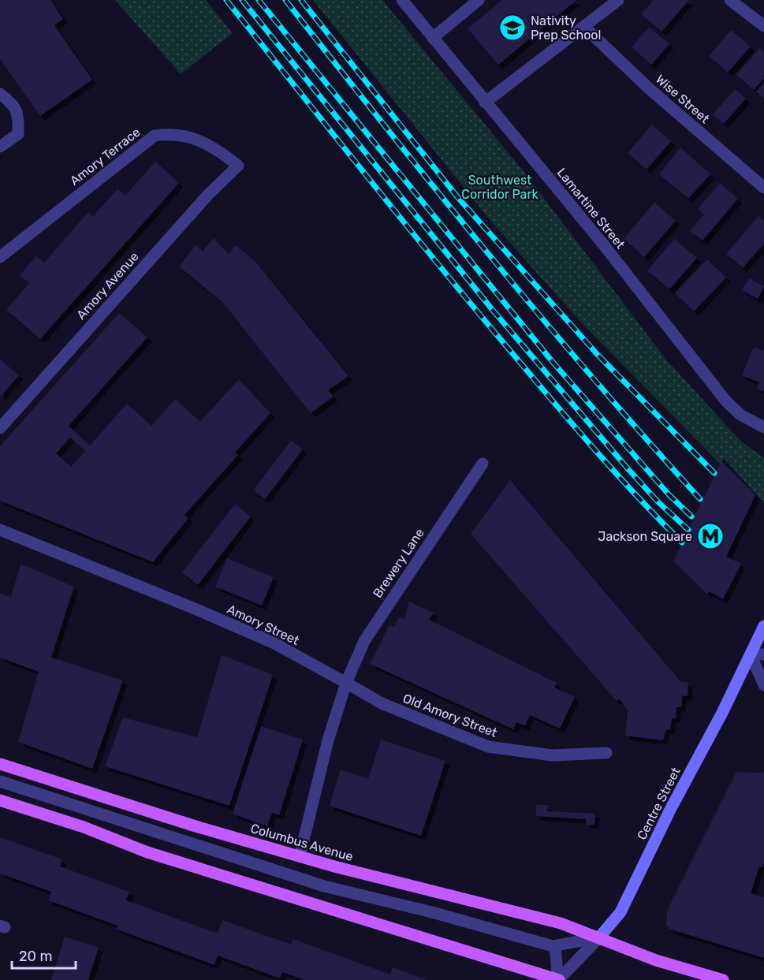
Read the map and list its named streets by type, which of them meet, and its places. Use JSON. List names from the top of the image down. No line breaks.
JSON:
{"streets":{"main road":["Centre Street","Columbus Avenue"],"street":["Wise Street","Amory Terrace","Lamartine Street","Amory Avenue","Brewery Lane","Amory Street","Old Amory Street"]},"crossings":[["Amory Terrace","Amory Avenue"],["Brewery Lane","Amory Street"],["Brewery Lane","Old Amory Street"],["Amory Street","Old Amory Street"],["Centre Street","Columbus Avenue"]],"parks":["Southwest Corridor Park"],"places":{"school or university":["Nativity Prep School"],"metro station":["Jackson Square"]},"scale_bar":"20 m"}
